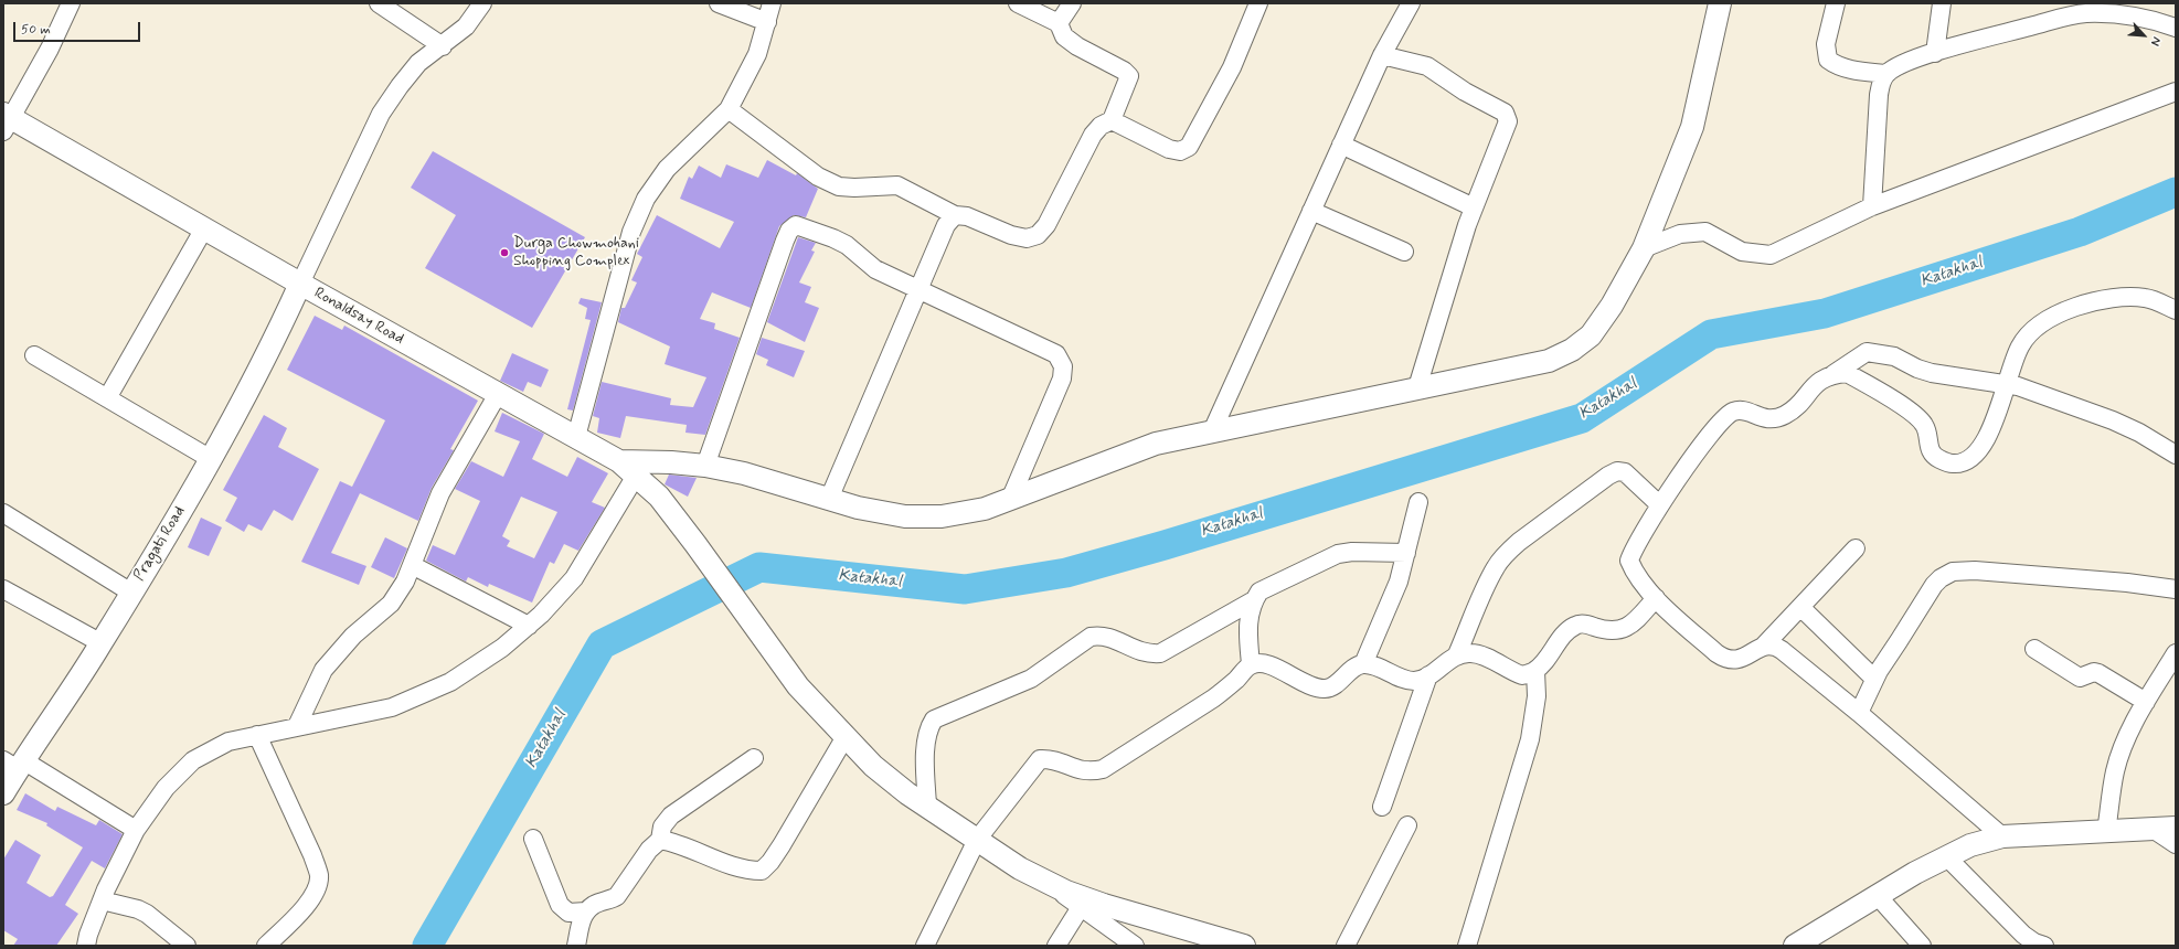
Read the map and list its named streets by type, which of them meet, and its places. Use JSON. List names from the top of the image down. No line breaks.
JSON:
{"streets":{"street":["Ronaldsay Road","Pragati Road"]},"crossings":[["Ronaldsay Road","Pragati Road"]],"water":["Katakhal"],"places":["Durga Chowmohani Shopping Complex"],"scale_bar":"50 m","north":"bottom right"}
